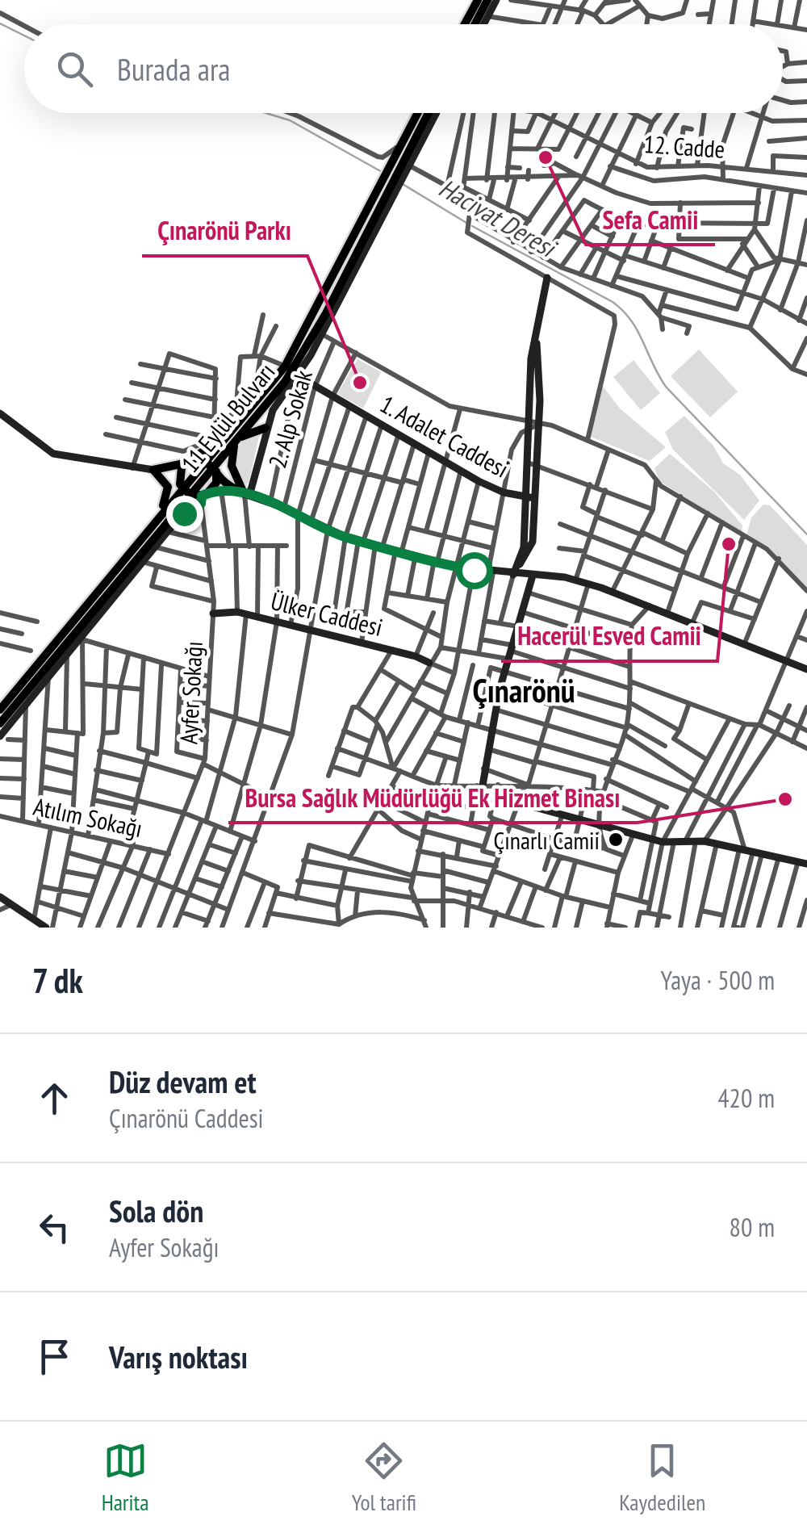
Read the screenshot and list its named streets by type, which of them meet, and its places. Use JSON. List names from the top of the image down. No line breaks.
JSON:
{"streets":{"main road":["11 Eylül Bulvarı","1. Adalet Caddesi","Ülker Caddesi"],"street":["12. Cadde","2. Alp Sokak","Ayfer Sokağı","Atılım Sokağı"]},"crossings":[["11 Eylül Bulvarı","Ayfer Sokağı"],["2. Alp Sokak","1. Adalet Caddesi"],["Ülker Caddesi","Ayfer Sokağı"],["Ayfer Sokağı","Atılım Sokağı"]],"districts":["Çınarönü"],"water":["Hacivat Deresi"],"places":["Sefa Camii","Çınarönü Parkı","Hacerül Esved Camii","Bursa Sağlık Müdürlüğü Ek Hizmet Binası","Çınarlı Camii"],"page":{"search":"Burada ara","heading":["7 dk","Yaya · 500 m"],"list":[["Düz devam et","Çınarönü Caddesi","420 m"],["Sola dön","Ayfer Sokağı","80 m"],"Varış noktası"],"nav":["Harita","Yol tarifi","Kaydedilen"]}}
